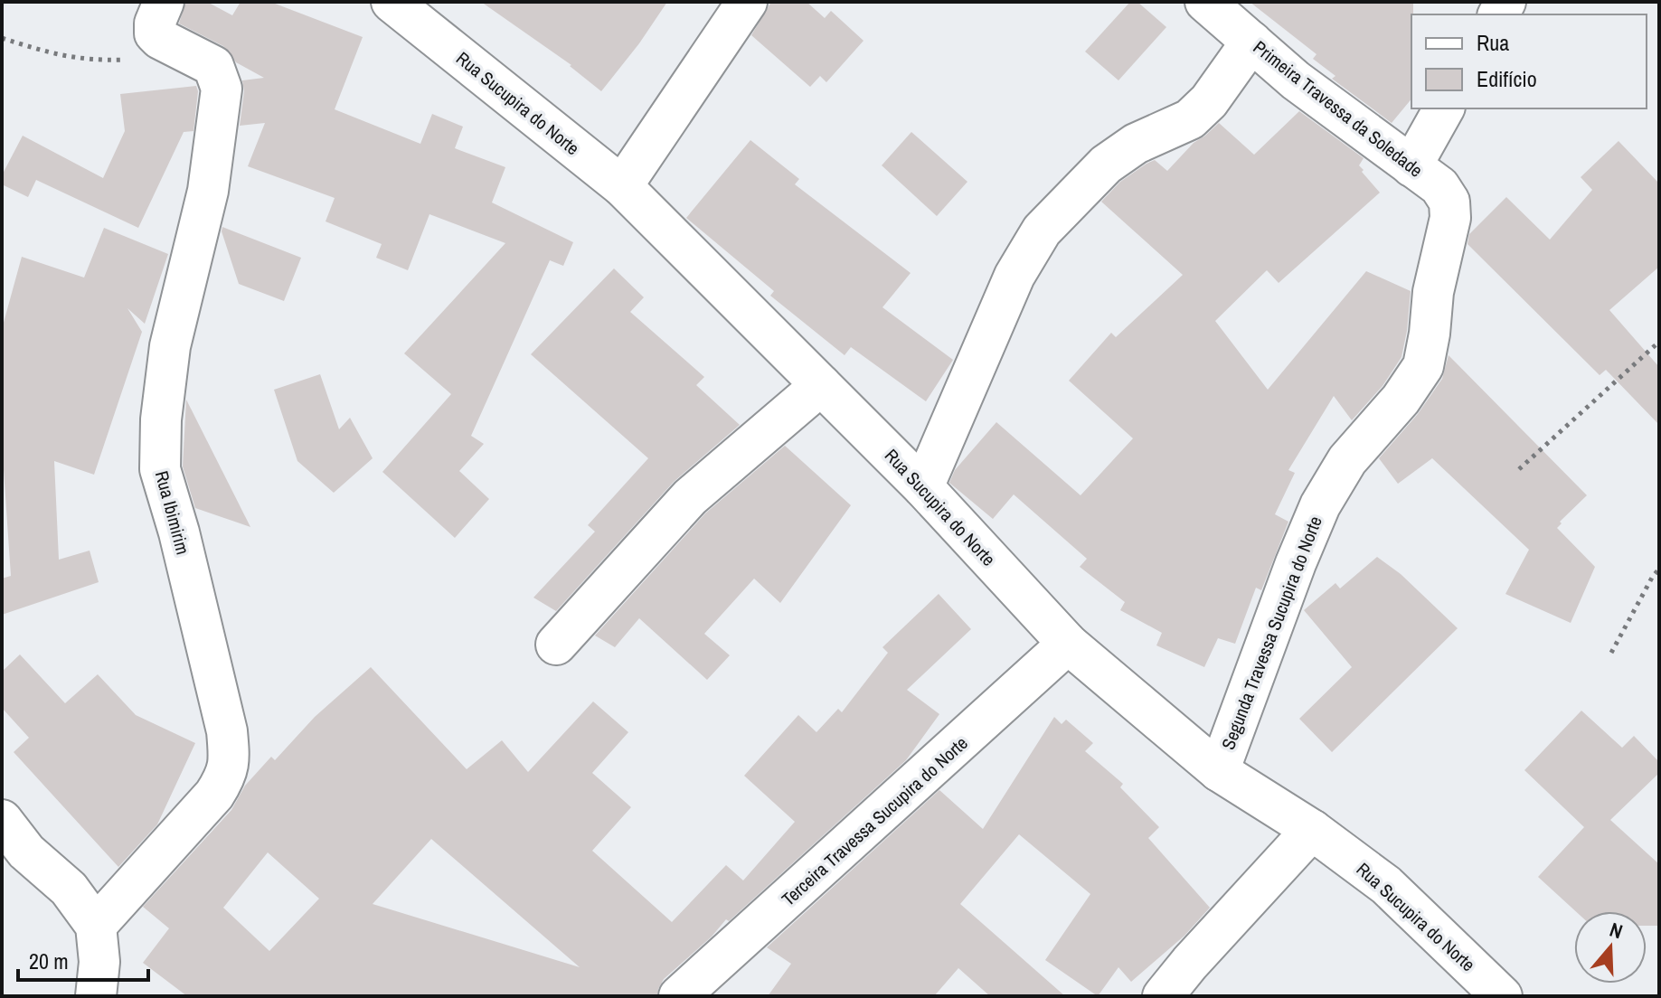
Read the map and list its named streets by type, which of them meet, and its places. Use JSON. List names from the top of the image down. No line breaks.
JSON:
{"streets":{"street":["Rua Sucupira do Norte","Primeira Travessa da Soledade","Rua Ibimirim","Segunda Travessa Sucupira do Norte","Terceira Travessa Sucupira do Norte"]},"crossings":[["Rua Sucupira do Norte","Segunda Travessa Sucupira do Norte"],["Rua Sucupira do Norte","Terceira Travessa Sucupira do Norte"],["Primeira Travessa da Soledade","Segunda Travessa Sucupira do Norte"]],"legend":["Rua","Edifício"],"scale_bar":"20 m","north":"top"}
